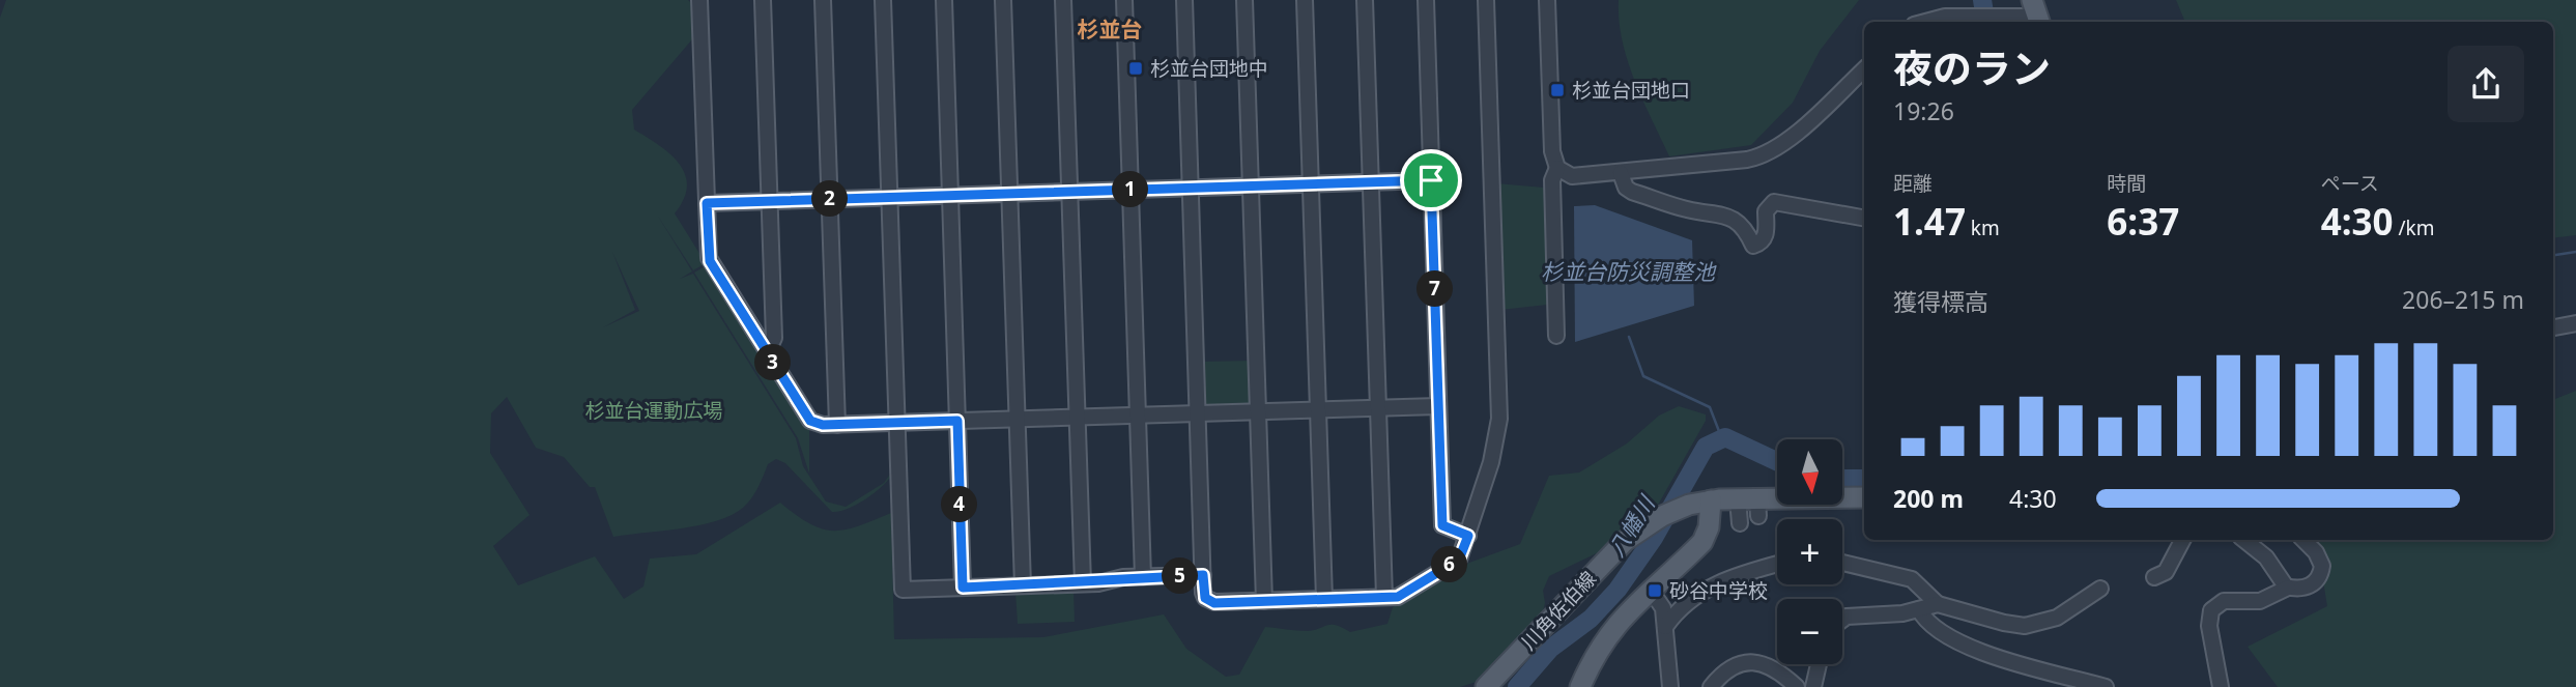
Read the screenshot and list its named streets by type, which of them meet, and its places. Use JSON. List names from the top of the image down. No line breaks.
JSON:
{"streets":{"main road":["川角佐伯線"]},"districts":["杉並台"],"water":["杉並台防災調整池","八幡川"],"parks":["杉並台運動広場"],"places":{"transit":["杉並台団地中","杉並台団地口","砂谷中学校"]},"north":"bottom","page":{"heading":["夜のラン","19:26"],"stats":[["距離","1.47 km"],["時間","6:37"],["ペース","4:30 /km"]],"pins":["1","2","7","3","4","6","5"],"chart":["獲得標高","206–215 m"],"map_buttons":["+","−"],"list":[{"name":"200 m","note":"4:30"}]}}
